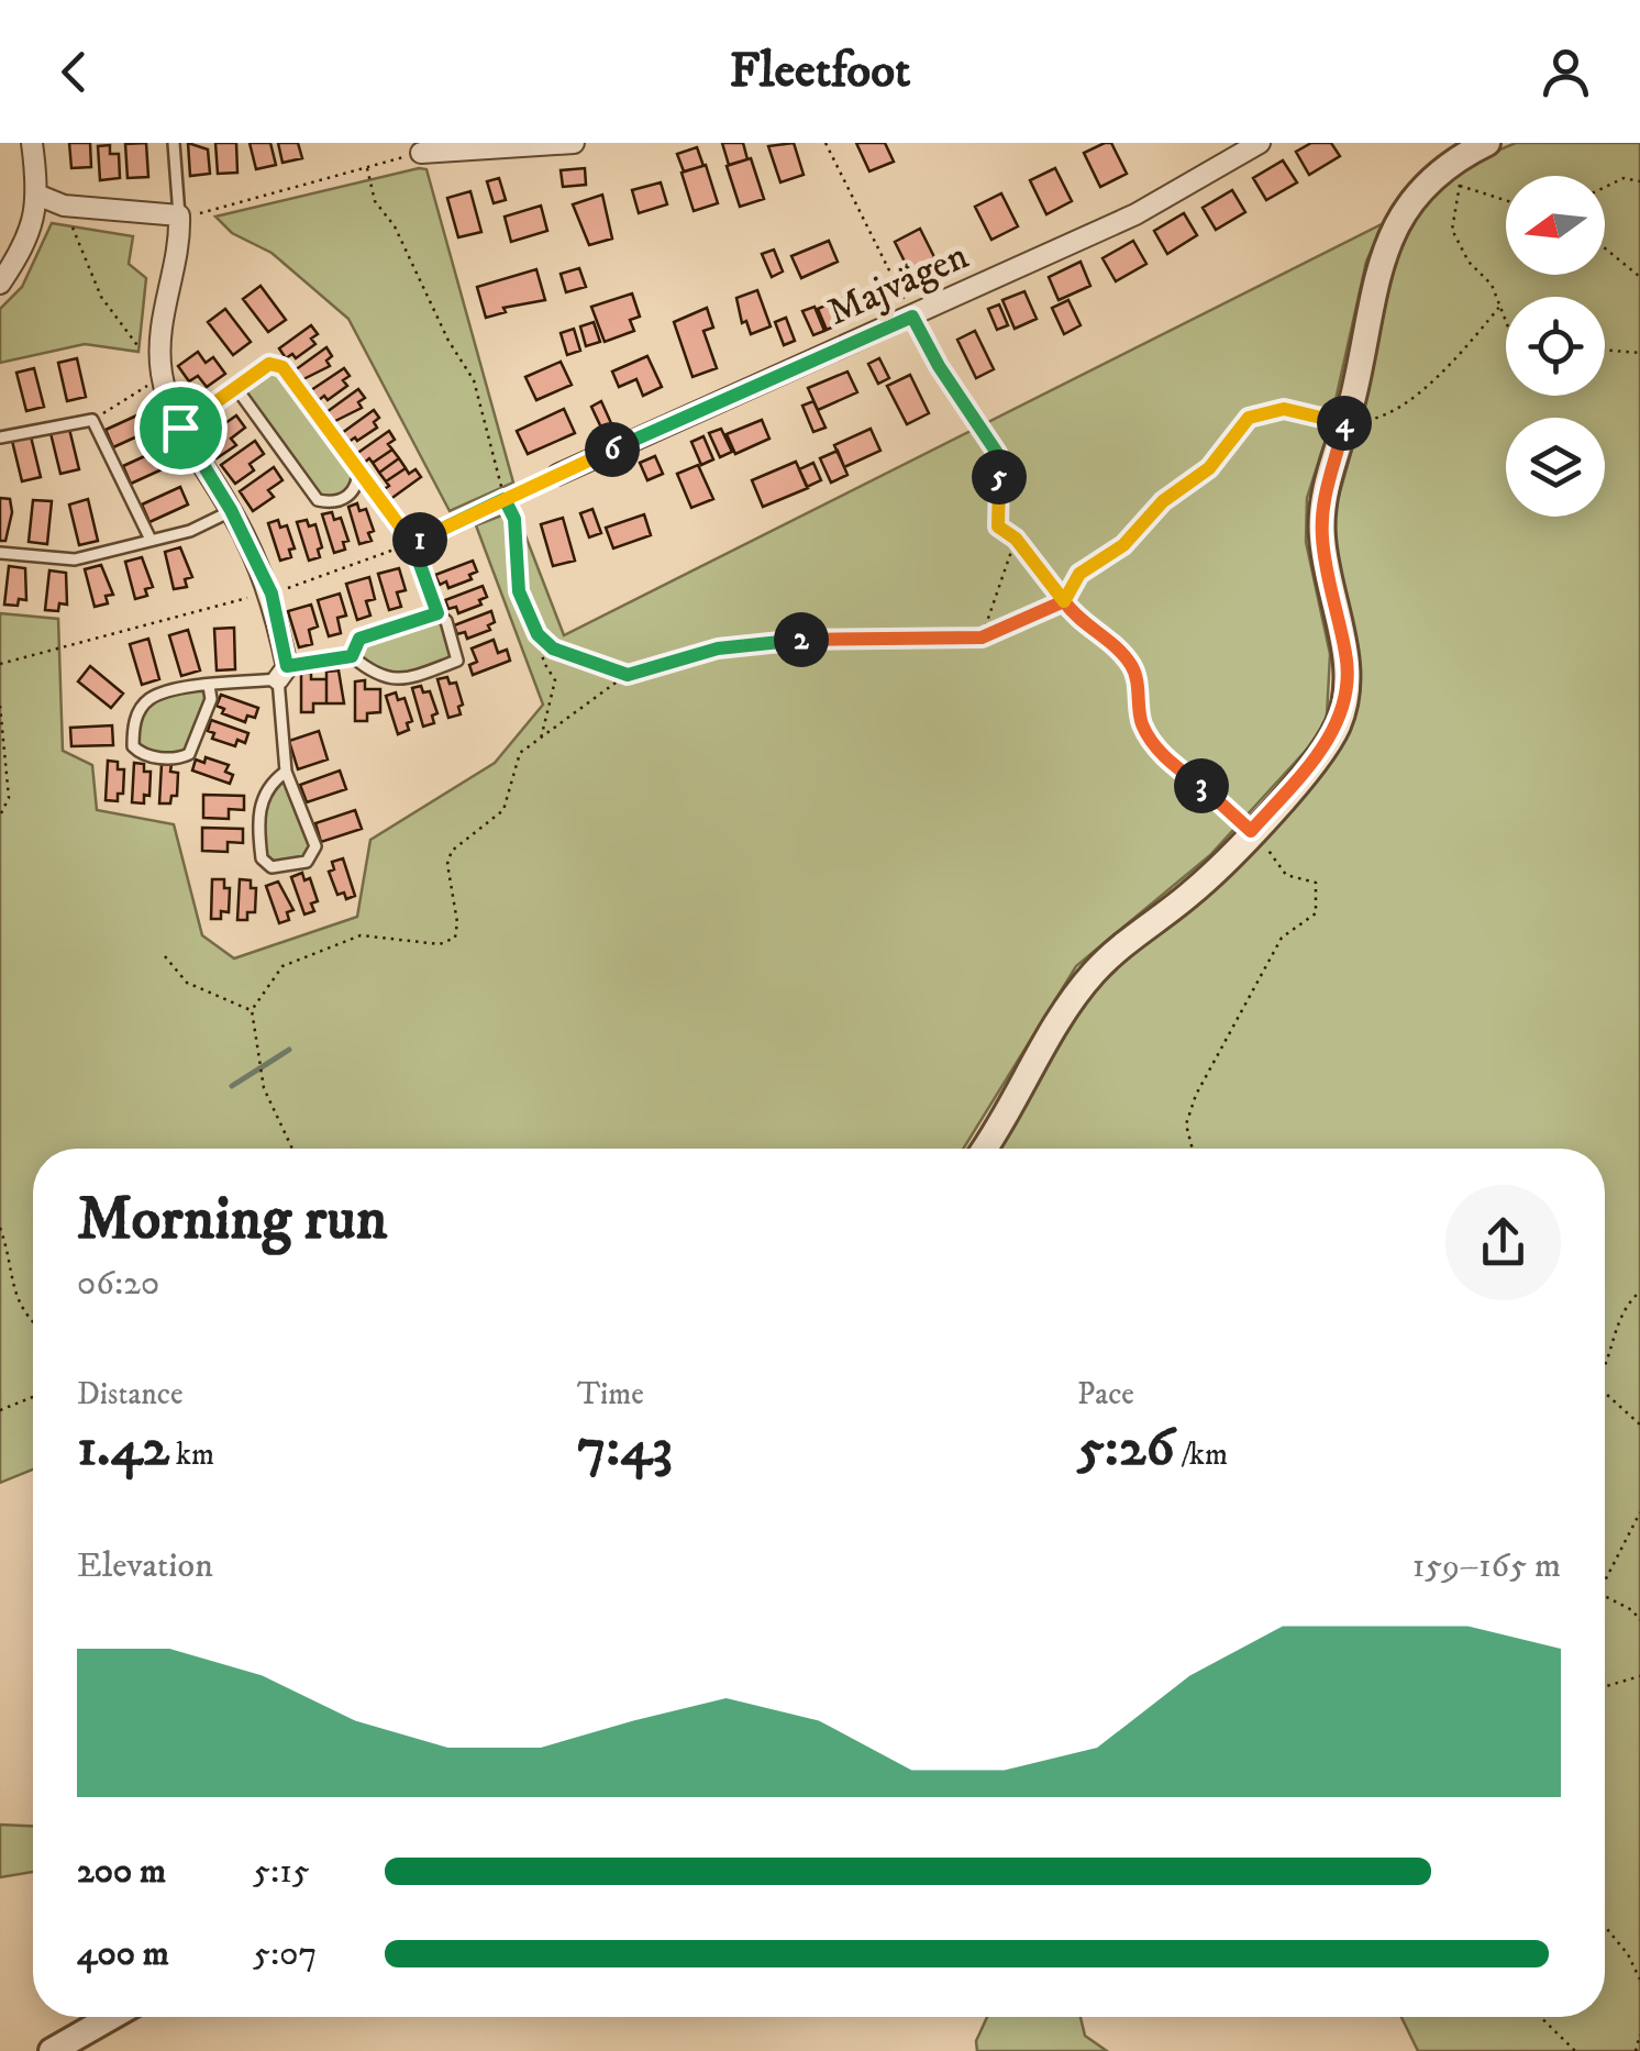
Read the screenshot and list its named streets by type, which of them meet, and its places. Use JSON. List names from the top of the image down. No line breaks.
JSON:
{"streets":{"street":["Majvägen"]},"north":"left","page":{"header":"Fleetfoot","pins":["4","6","5","1","2","3"],"heading":["Morning run","06:20"],"stats":[["Distance","1.42 km"],["Time","7:43"],["Pace","5:26 /km"]],"chart":["Elevation","159–165 m"],"list":[{"name":"200 m","note":"5:15"},{"name":"400 m","note":"5:07"}]}}
